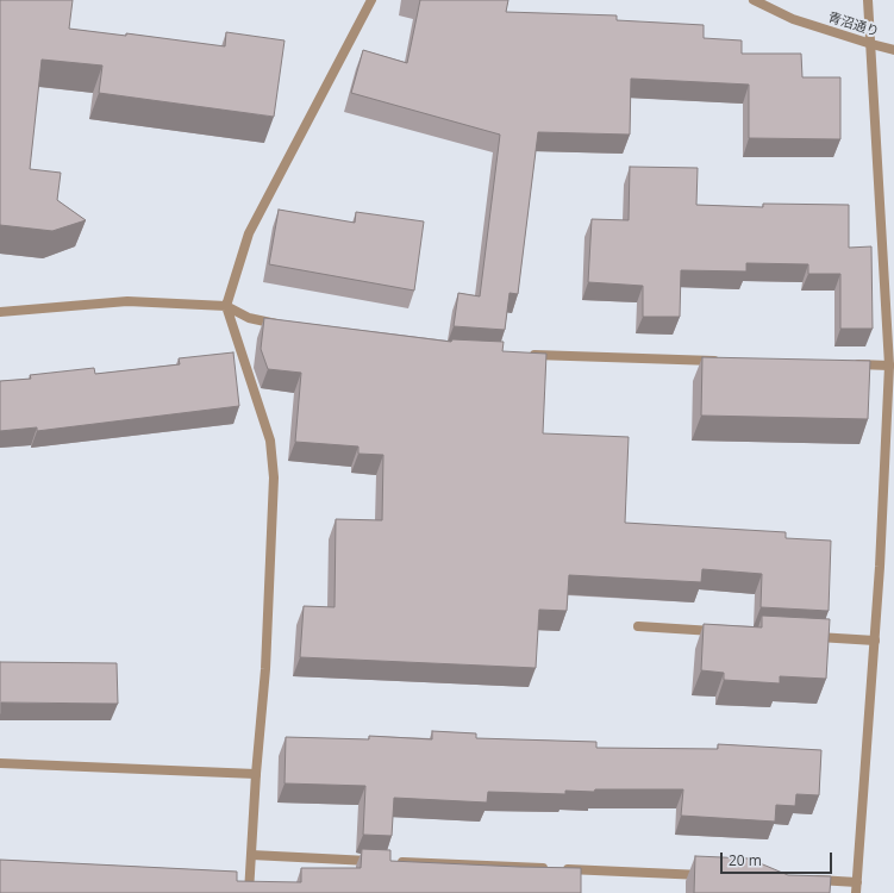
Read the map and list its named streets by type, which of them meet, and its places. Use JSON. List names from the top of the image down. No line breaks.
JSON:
{"streets":{"street":["青沼通り"]},"scale_bar":"20 m"}
